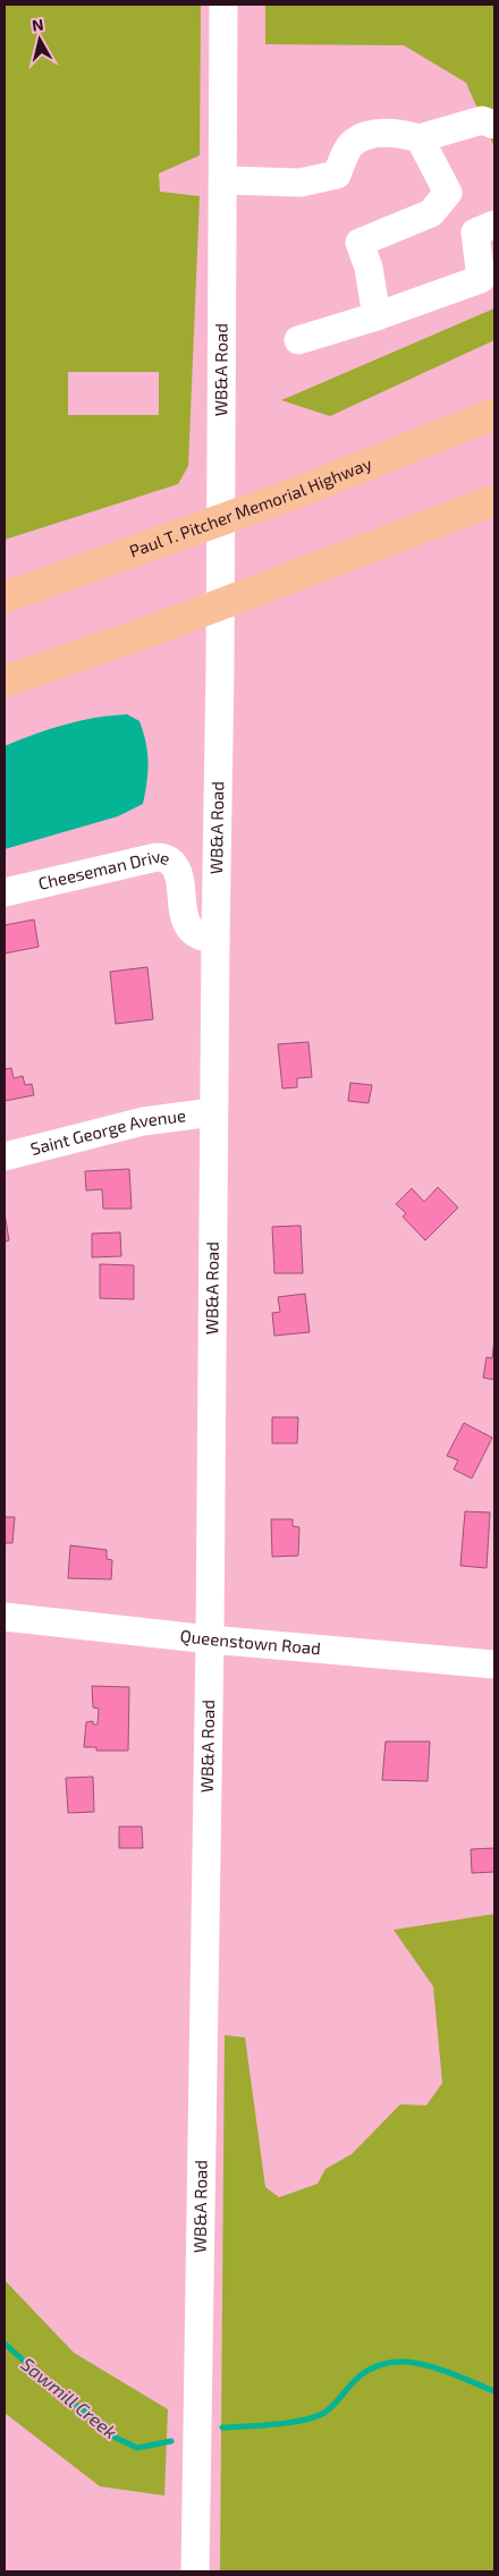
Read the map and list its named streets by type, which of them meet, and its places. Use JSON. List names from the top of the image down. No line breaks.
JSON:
{"streets":{"highway":["Paul T. Pitcher Memorial Highway"],"street":["WB&A Road","Cheeseman Drive","Saint George Avenue","Queenstown Road"]},"crossings":[["WB&A Road","Cheeseman Drive"],["WB&A Road","Saint George Avenue"],["WB&A Road","Queenstown Road"]],"water":["Sawmill Creek"],"north":"top"}
